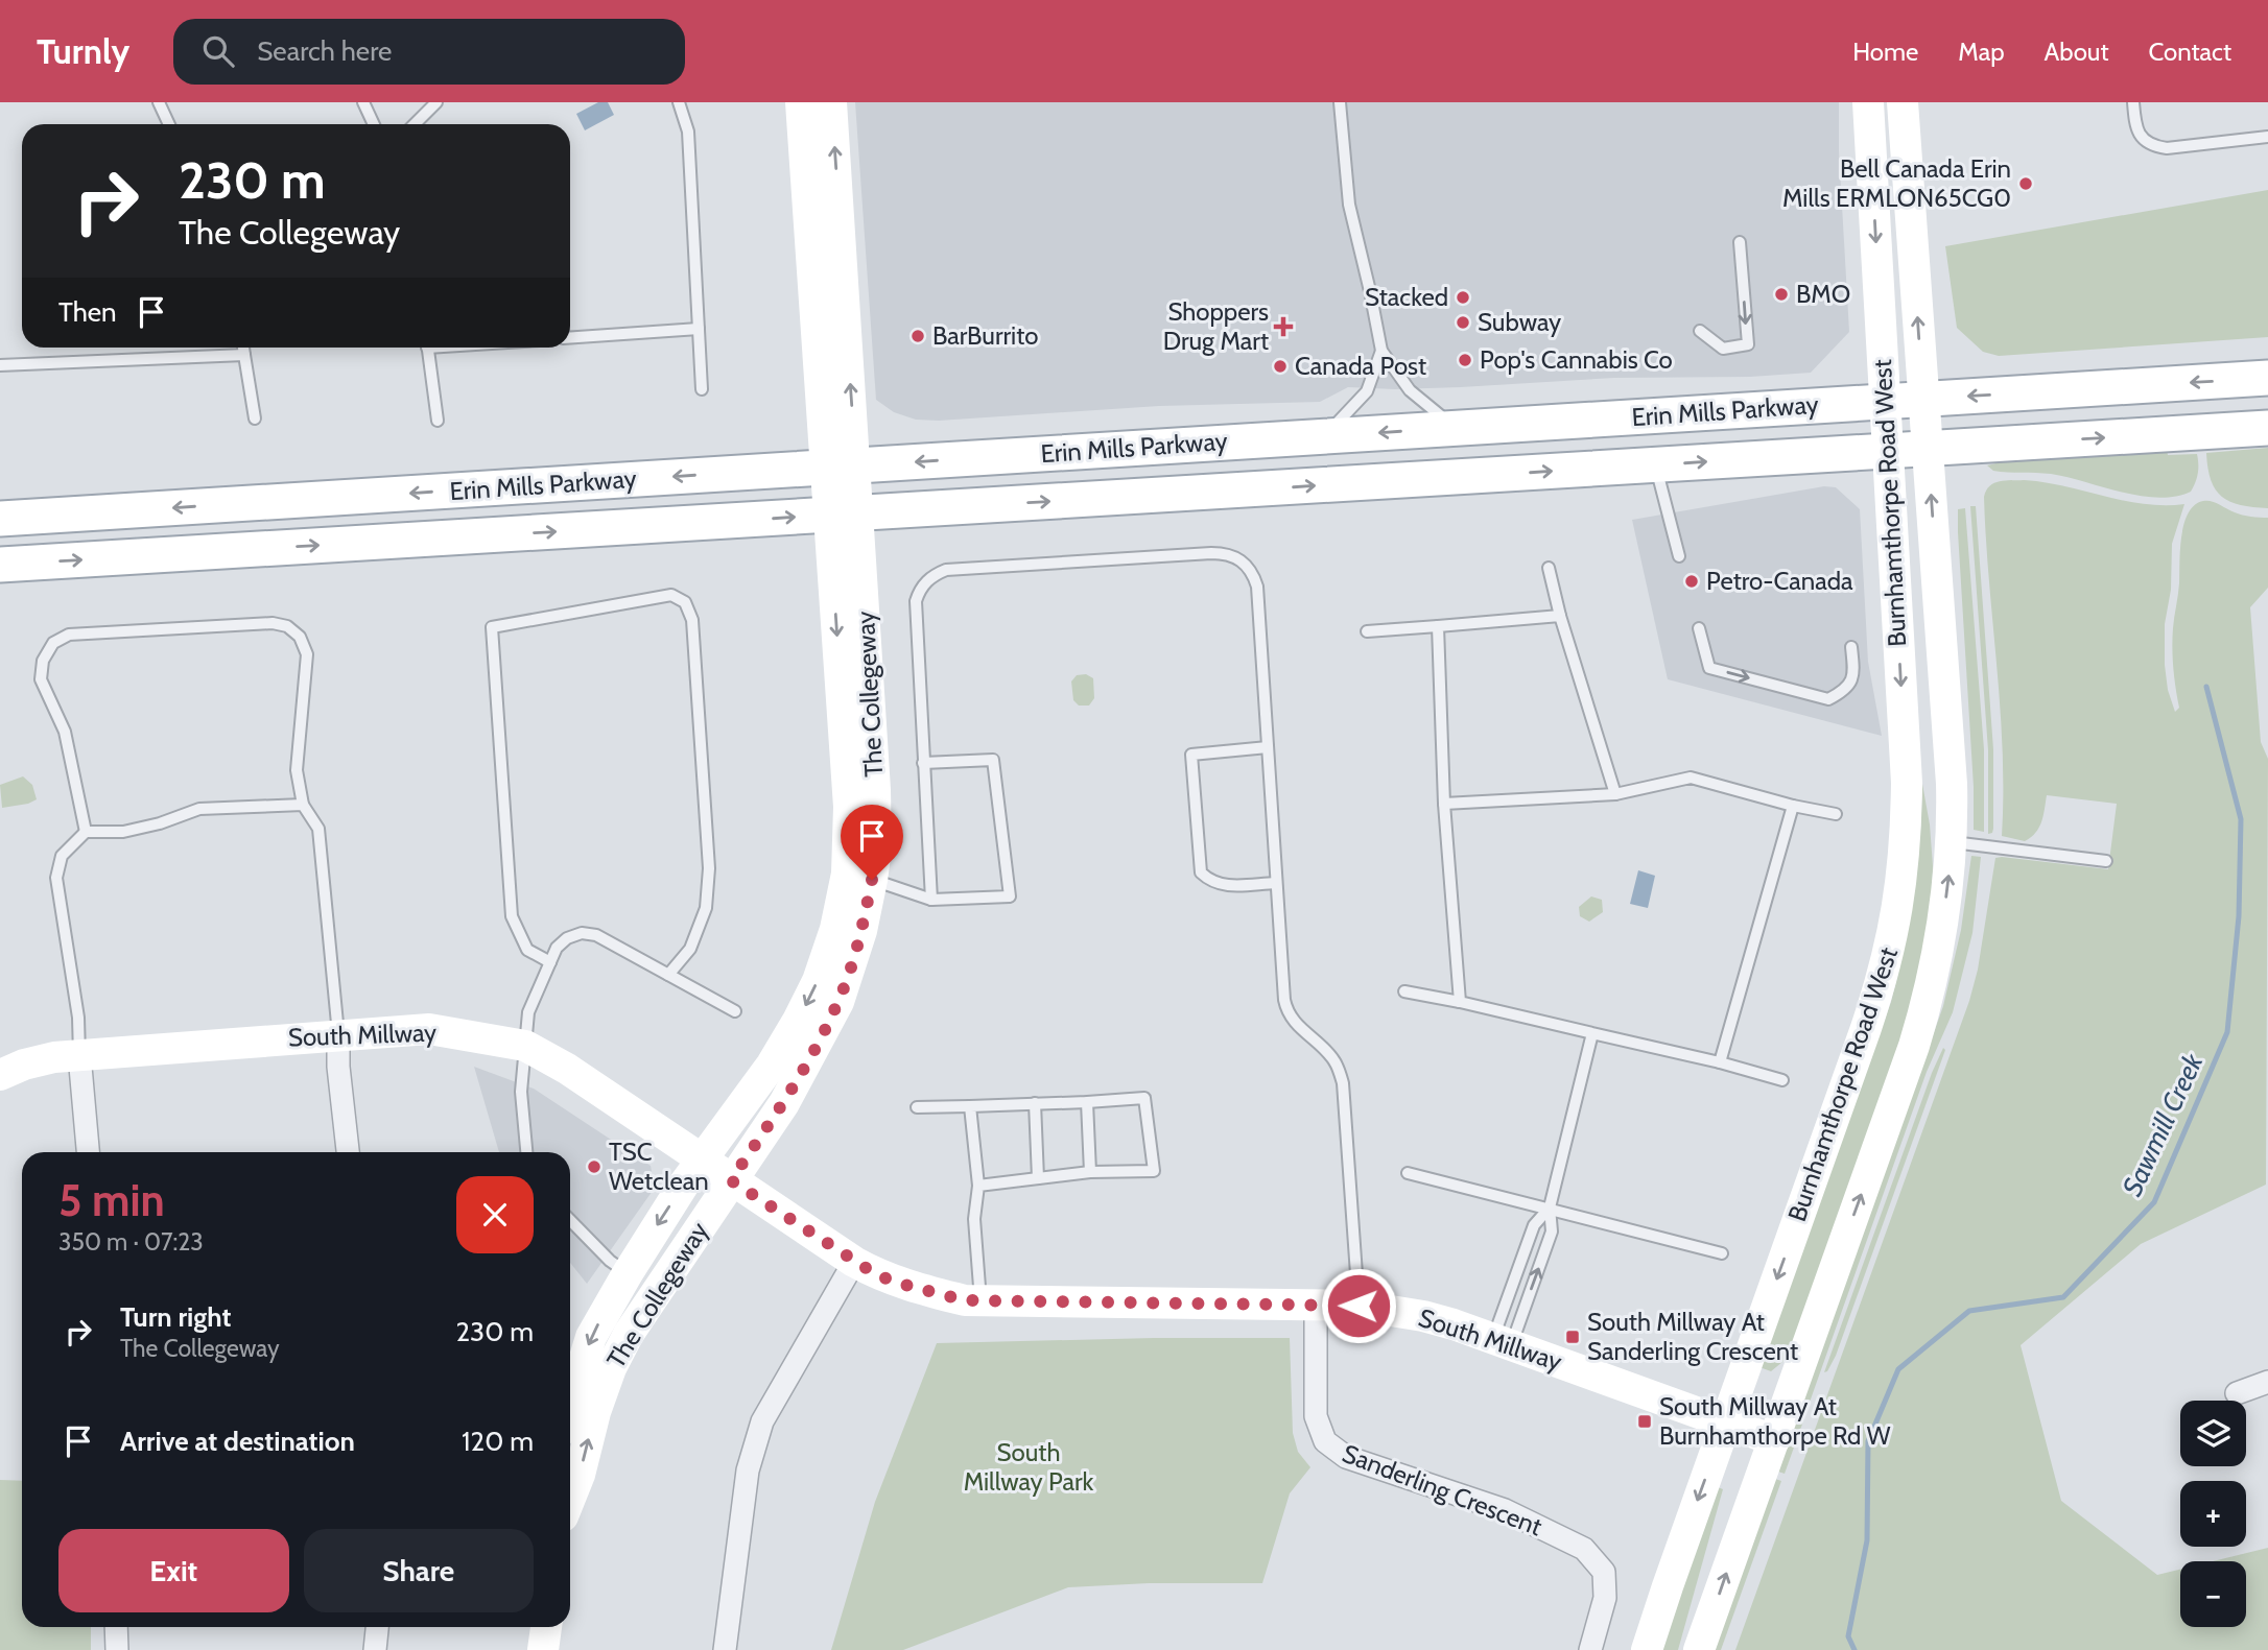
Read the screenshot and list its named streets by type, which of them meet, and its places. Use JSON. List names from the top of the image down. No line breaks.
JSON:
{"streets":{"main road":["Erin Mills Parkway"],"street":["Burnhamthorpe Road West","The Collegeway","South Millway","Sanderling Crescent"]},"crossings":[["Erin Mills Parkway","Burnhamthorpe Road West"],["Erin Mills Parkway","The Collegeway"],["Burnhamthorpe Road West","South Millway"],["The Collegeway","South Millway"],["South Millway","Sanderling Crescent"]],"water":["Sawmill Creek"],"parks":["South Millway Park"],"places":{"other":["Bell Canada Erin Mills ERMLON65CG0","BMO","Stacked","Subway","BarBurrito","Pop's Cannabis Co","Canada Post","Petro-Canada","TSC Wetclean"],"health":["Shoppers Drug Mart"],"transit":["South Millway At Sanderling Crescent","South Millway At Burnhamthorpe Rd W"]},"page":{"header":"Turnly","search":"Search here","nav":["Home","Map","About","Contact"],"turn":["230 m","The Collegeway"],"then":"Then","heading":["5 min","350 m · 07:23"],"list":[{"name":"Turn right","note":"The Collegeway","value":"230 m"},{"name":"Arrive at destination","value":"120 m"}],"map_buttons":["+","−"],"buttons":["Exit","Share"]}}
